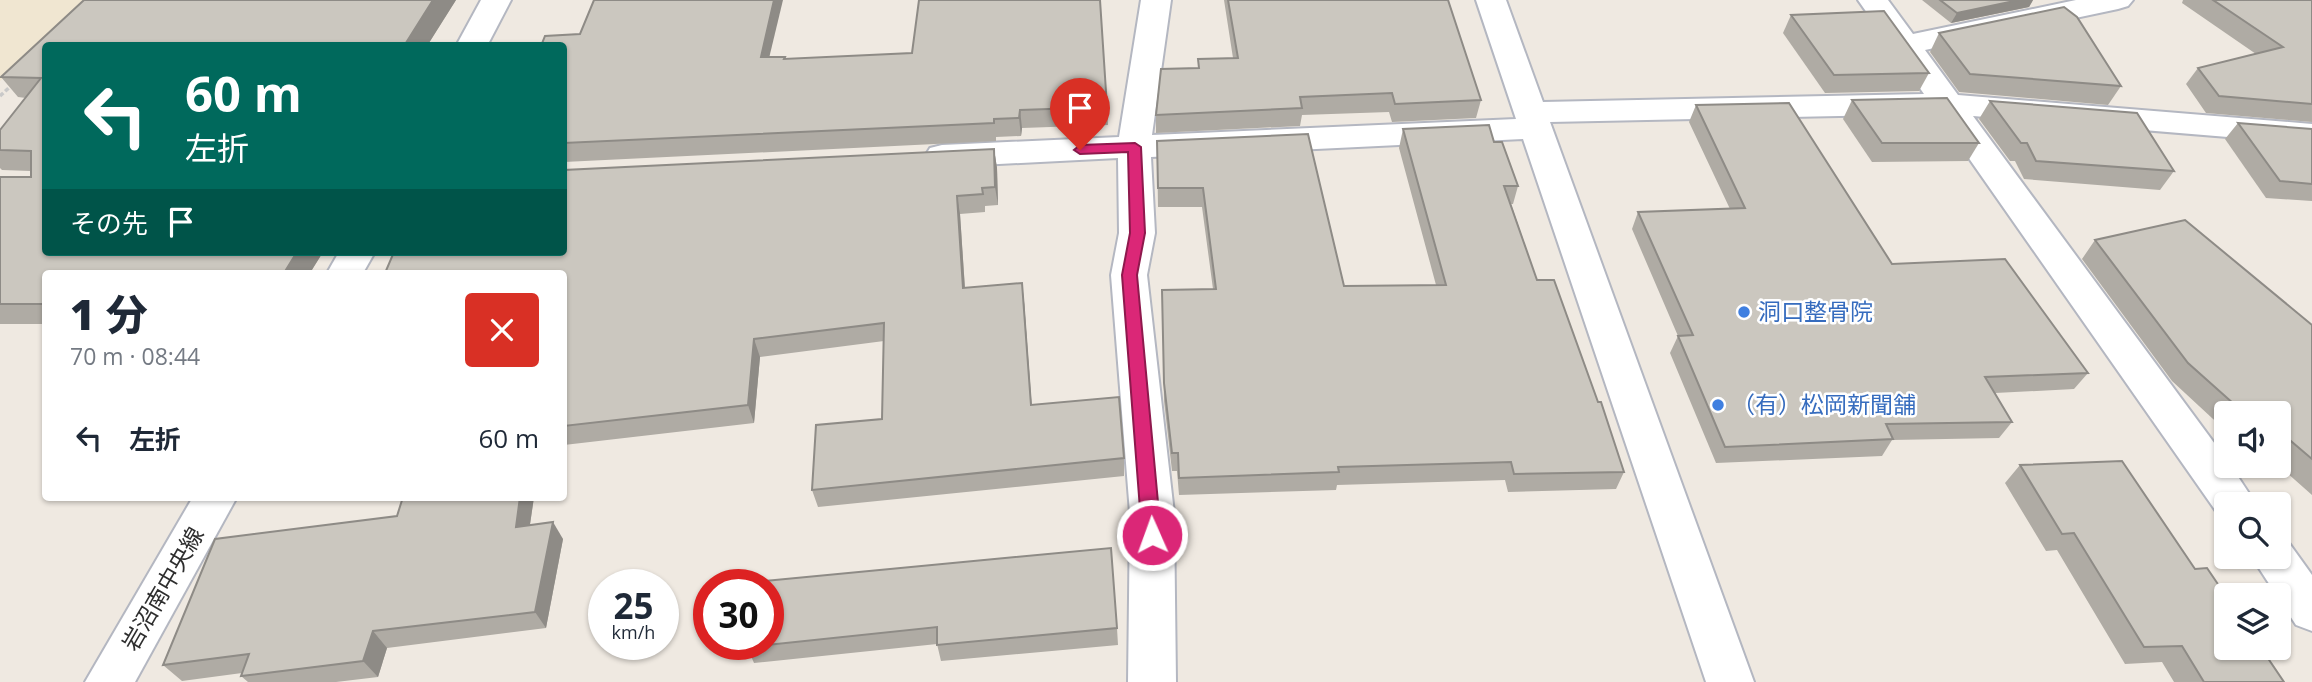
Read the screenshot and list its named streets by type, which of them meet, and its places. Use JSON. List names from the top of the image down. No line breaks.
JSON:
{"streets":{"street":["岩沼南中央線"]},"places":["洞口整骨院","（有）松岡新聞舗"],"page":{"turn":["60 m","左折"],"then":"その先","heading":["1 分","70 m · 08:44"],"list":[{"name":"左折","value":"60 m"}],"speed":"25 km/h","limit":"30"}}
